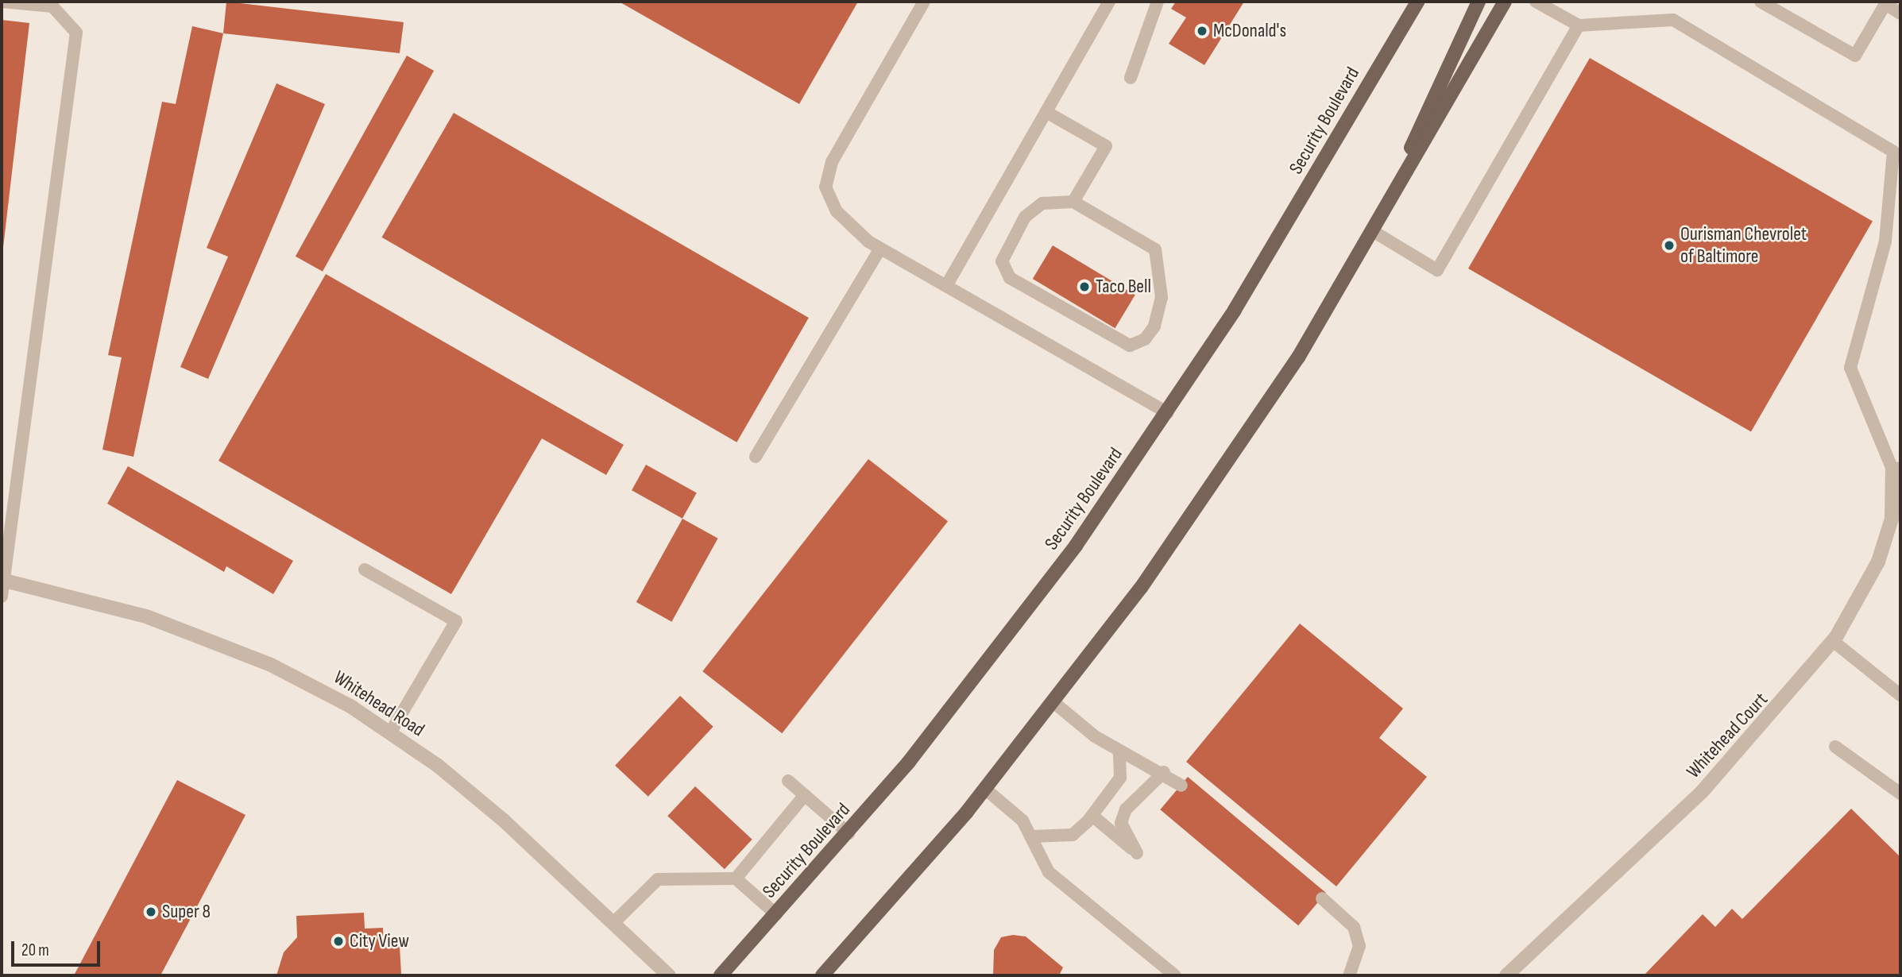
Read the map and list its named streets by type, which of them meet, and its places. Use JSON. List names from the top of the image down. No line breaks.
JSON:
{"streets":{"main road":["Security Boulevard"],"street":["Whitehead Road","Whitehead Court"]},"places":["McDonald's","Ourisman Chevrolet of Baltimore","Taco Bell","Super 8","City View"],"scale_bar":"20 m"}
